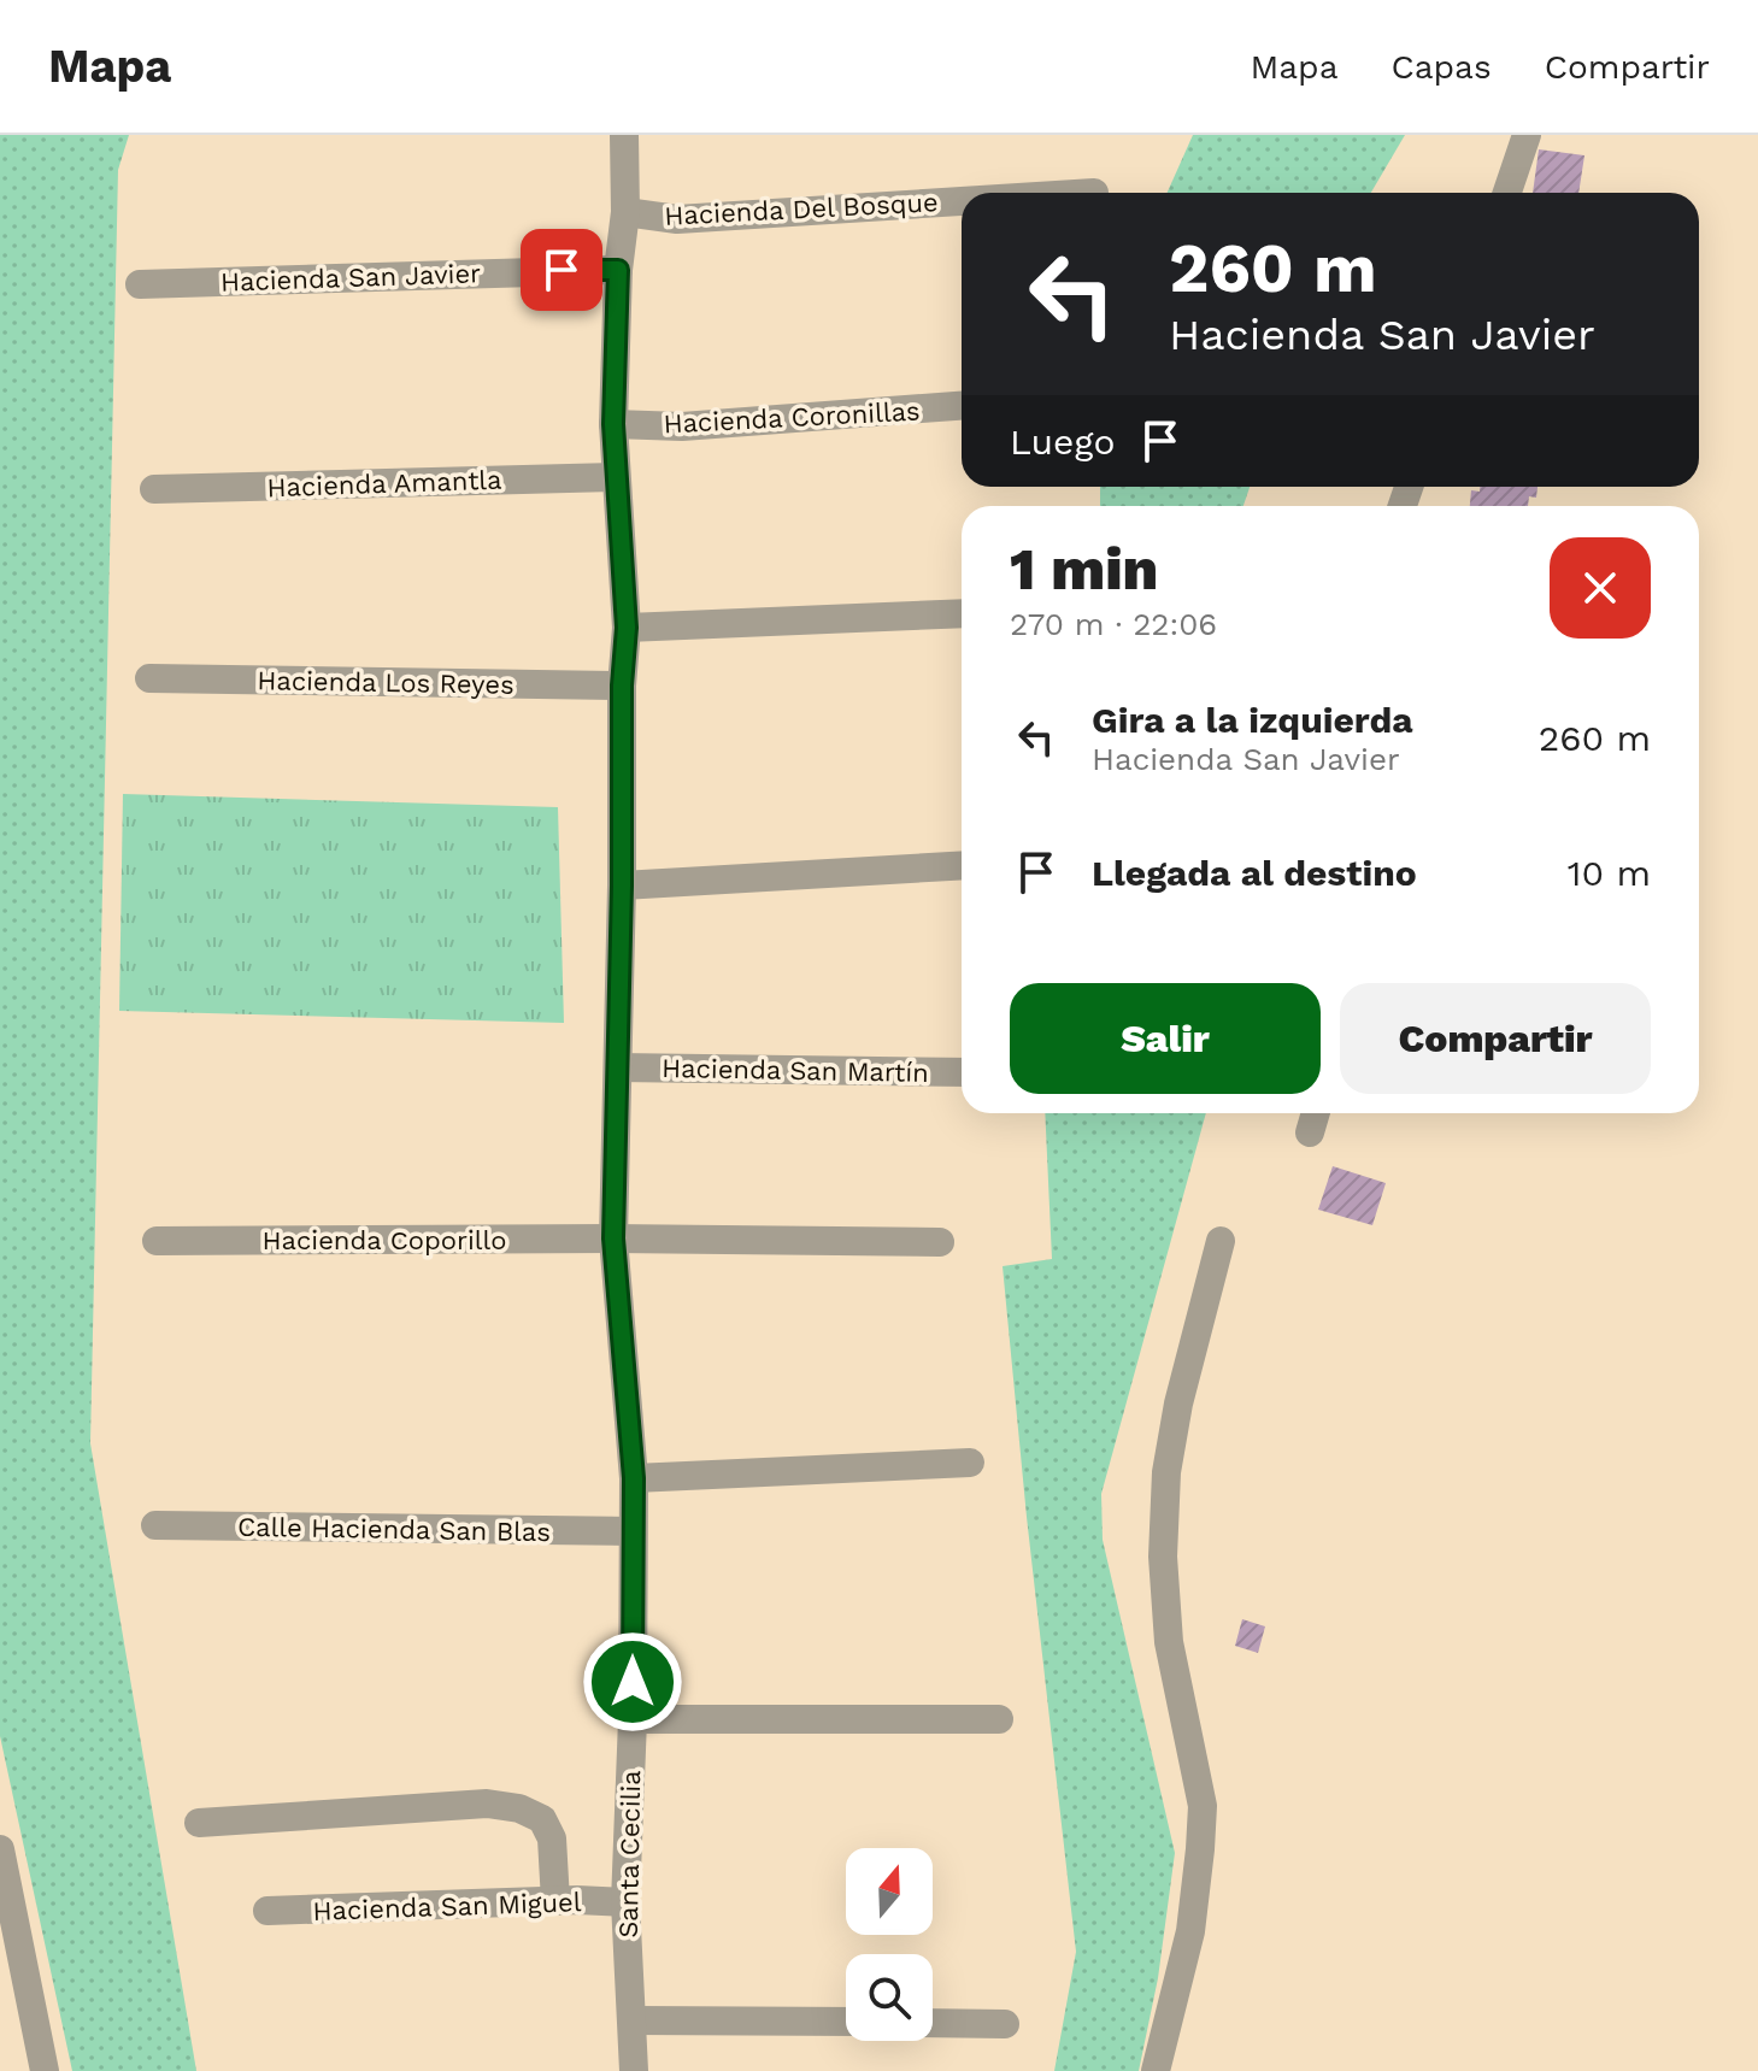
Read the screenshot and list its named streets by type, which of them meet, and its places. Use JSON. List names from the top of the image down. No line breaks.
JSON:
{"streets":{"street":["Hacienda Del Bosque","Hacienda San Javier","Hacienda Coronillas","Hacienda Amantla","Hacienda Los Reyes","Hacienda San Martín","Hacienda Coporillo","Calle Hacienda San Blas","Santa Cecilia","Hacienda San Miguel"]},"crossings":[["Hacienda Del Bosque","Santa Cecilia"],["Hacienda San Javier","Santa Cecilia"],["Hacienda Coronillas","Santa Cecilia"],["Hacienda Amantla","Santa Cecilia"],["Hacienda Los Reyes","Santa Cecilia"],["Hacienda San Martín","Santa Cecilia"],["Hacienda Coporillo","Santa Cecilia"],["Calle Hacienda San Blas","Santa Cecilia"],["Santa Cecilia","Hacienda San Miguel"]],"north":"top","page":{"header":"Mapa","nav":["Mapa","Capas","Compartir"],"turn":["260 m","Hacienda San Javier"],"then":"Luego","heading":["1 min","270 m · 22:06"],"list":[{"name":"Gira a la izquierda","note":"Hacienda San Javier","value":"260 m"},{"name":"Llegada al destino","value":"10 m"}],"buttons":["Salir","Compartir"]}}
